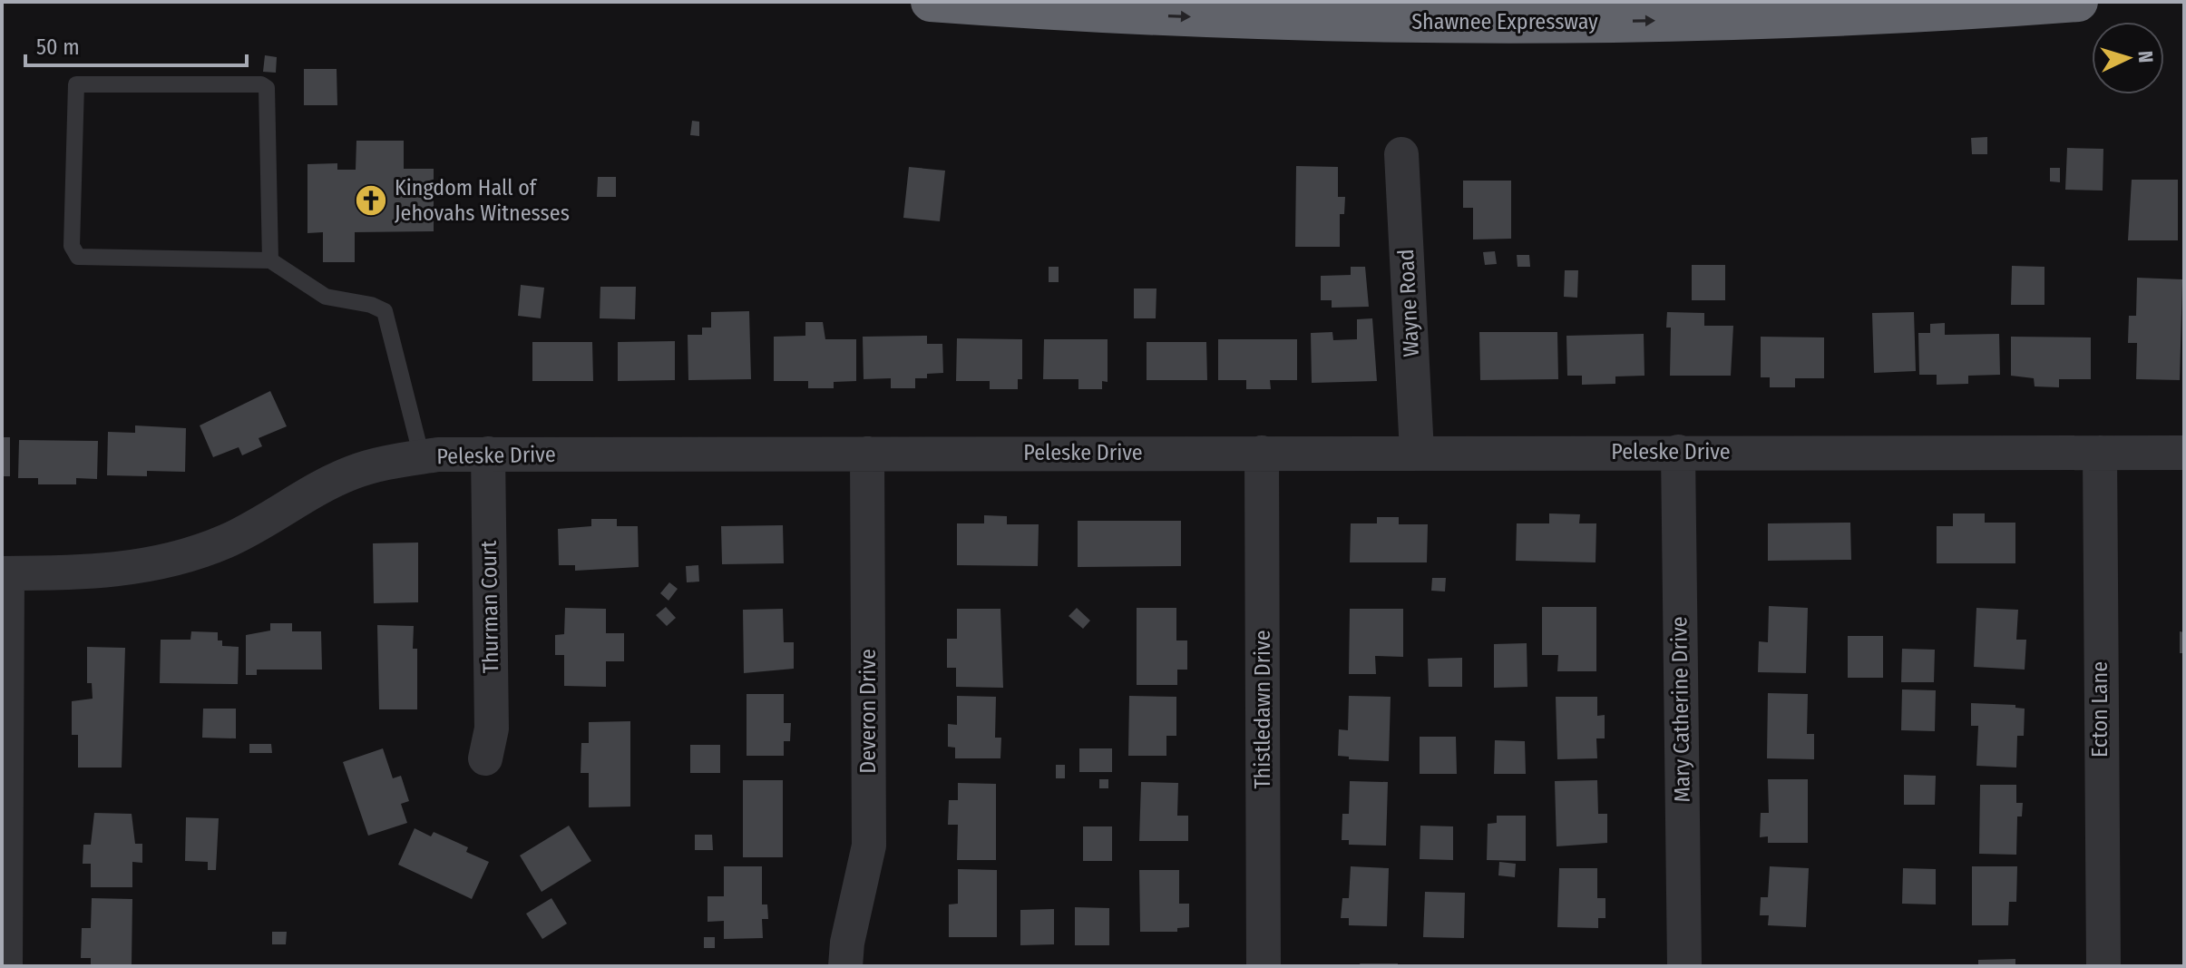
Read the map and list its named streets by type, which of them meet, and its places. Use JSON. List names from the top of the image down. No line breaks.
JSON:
{"streets":{"highway":["Shawnee Expressway"],"street":["Wayne Road","Peleske Drive","Thurman Court","Thistledawn Drive","Mary Catherine Drive","Ecton Lane","Deveron Drive"]},"crossings":[["Wayne Road","Peleske Drive"],["Peleske Drive","Thurman Court"],["Peleske Drive","Thistledawn Drive"],["Peleske Drive","Mary Catherine Drive"],["Peleske Drive","Ecton Lane"],["Peleske Drive","Deveron Drive"]],"one_way":["Shawnee Expressway"],"places":{"church":["Kingdom Hall of Jehovahs Witnesses"]},"scale_bar":"50 m","north":"right"}
